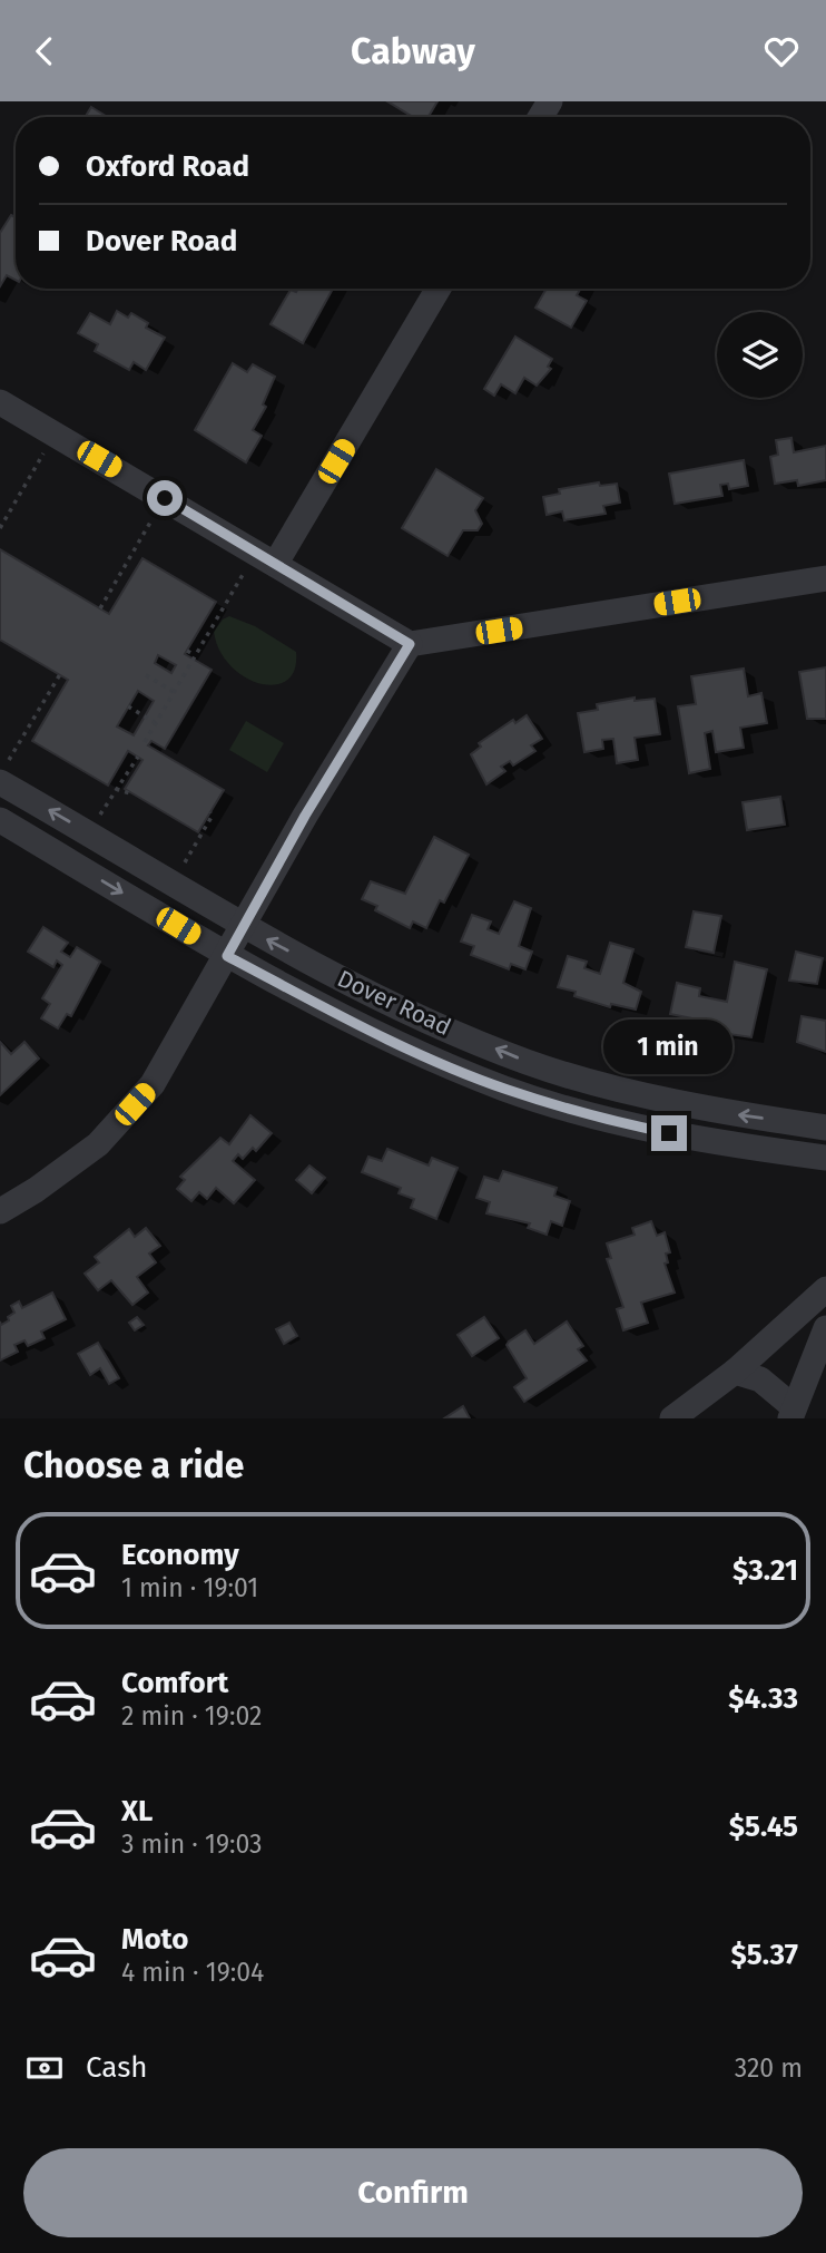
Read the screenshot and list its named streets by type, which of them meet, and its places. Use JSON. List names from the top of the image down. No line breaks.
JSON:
{"streets":{"street":["Dover Road"]},"page":{"header":"Cabway","banner":["Oxford Road","Dover Road"],"bubble":"1 min","heading":"Choose a ride","list":[{"name":"Economy","note":"1 min · 19:01","value":"$3.21"},{"name":"Comfort","note":"2 min · 19:02","value":"$4.33"},{"name":"XL","note":"3 min · 19:03","value":"$5.45"},{"name":"Moto","note":"4 min · 19:04","value":"$5.37"}],"pay":["Cash","320 m"],"buttons":"Confirm"}}
